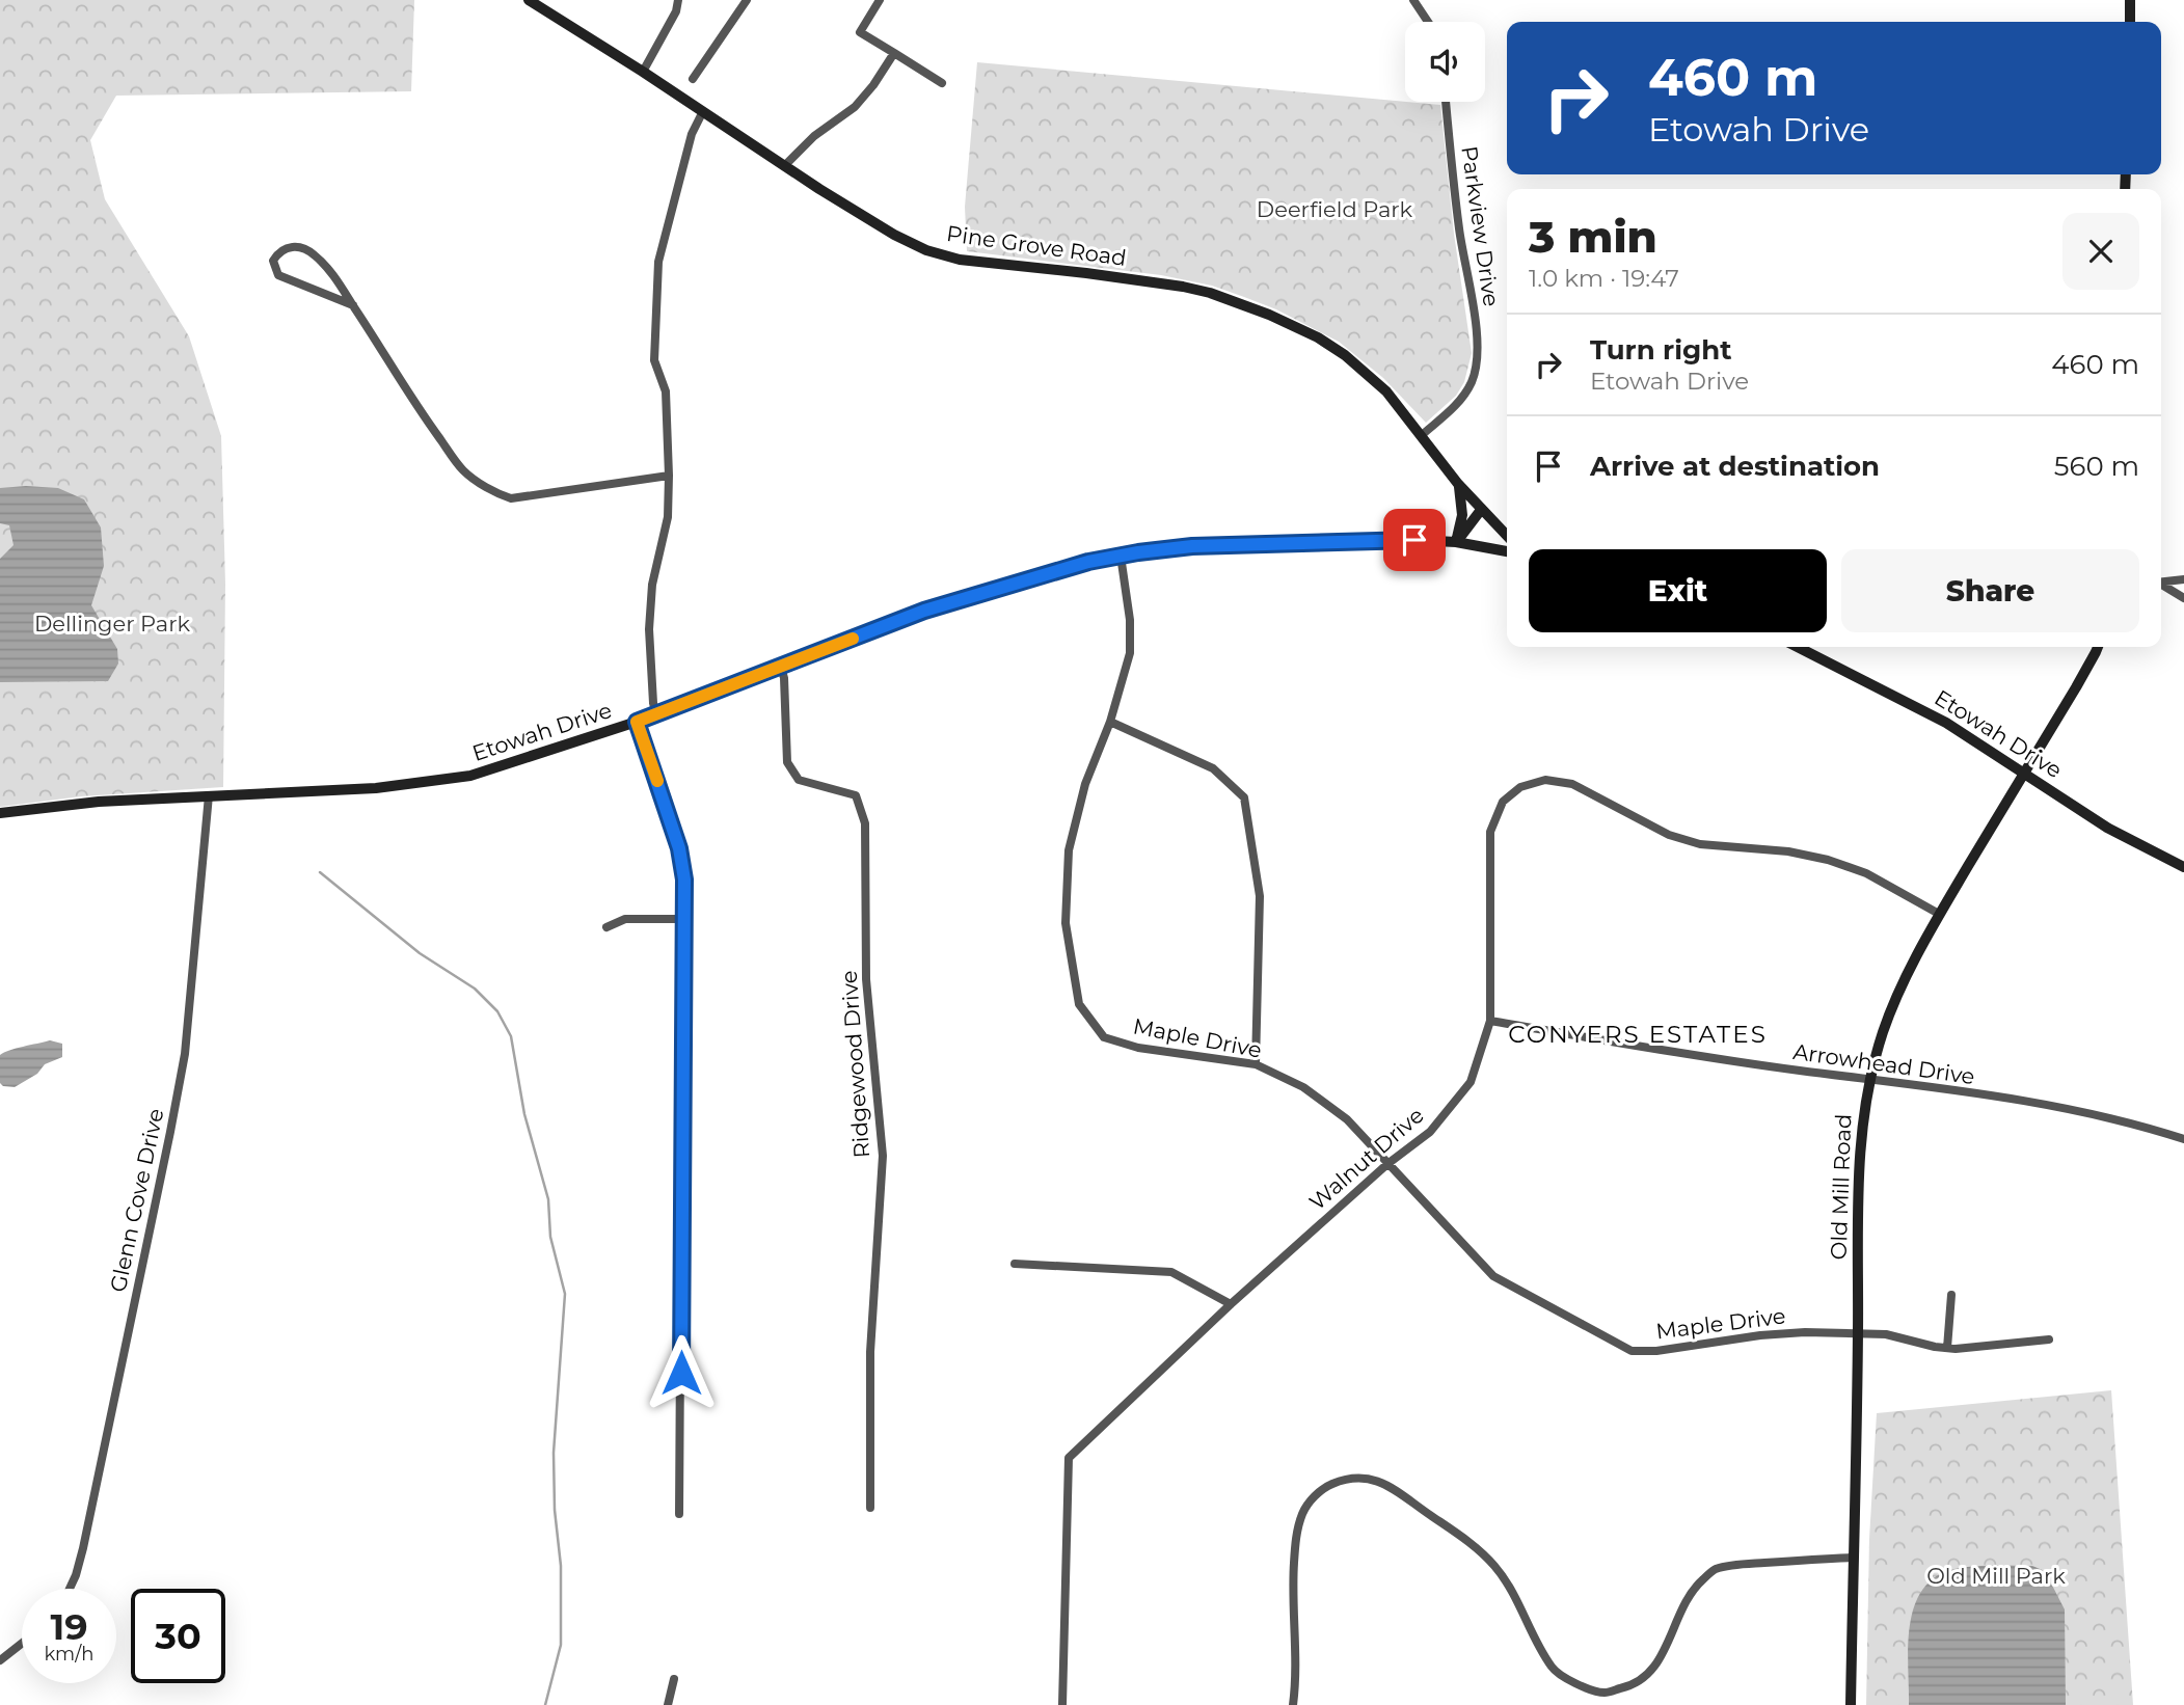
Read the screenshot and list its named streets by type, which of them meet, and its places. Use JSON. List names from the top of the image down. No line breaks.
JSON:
{"streets":{"street":["Parkview Drive","Pine Grove Road","Etowah Drive","Maple Drive","Ridgewood Drive","Arrowhead Drive","Walnut Drive","Old Mill Road","Glenn Cove Drive"]},"crossings":[["Parkview Drive","Pine Grove Road"],["Etowah Drive","Maple Drive"],["Etowah Drive","Ridgewood Drive"],["Etowah Drive","Old Mill Road"],["Etowah Drive","Glenn Cove Drive"],["Maple Drive","Walnut Drive"],["Maple Drive","Old Mill Road"],["Arrowhead Drive","Walnut Drive"],["Arrowhead Drive","Old Mill Road"],["Walnut Drive","Old Mill Road"]],"districts":["CONYERS ESTATES"],"parks":["Deerfield Park","Dellinger Park","Old Mill Park"],"page":{"turn":["460 m","Etowah Drive"],"heading":["3 min","1.0 km · 19:47"],"list":[{"name":"Turn right","note":"Etowah Drive","value":"460 m"},{"name":"Arrive at destination","value":"560 m"}],"buttons":["Exit","Share"],"speed":"19 km/h","limit":"30"}}
